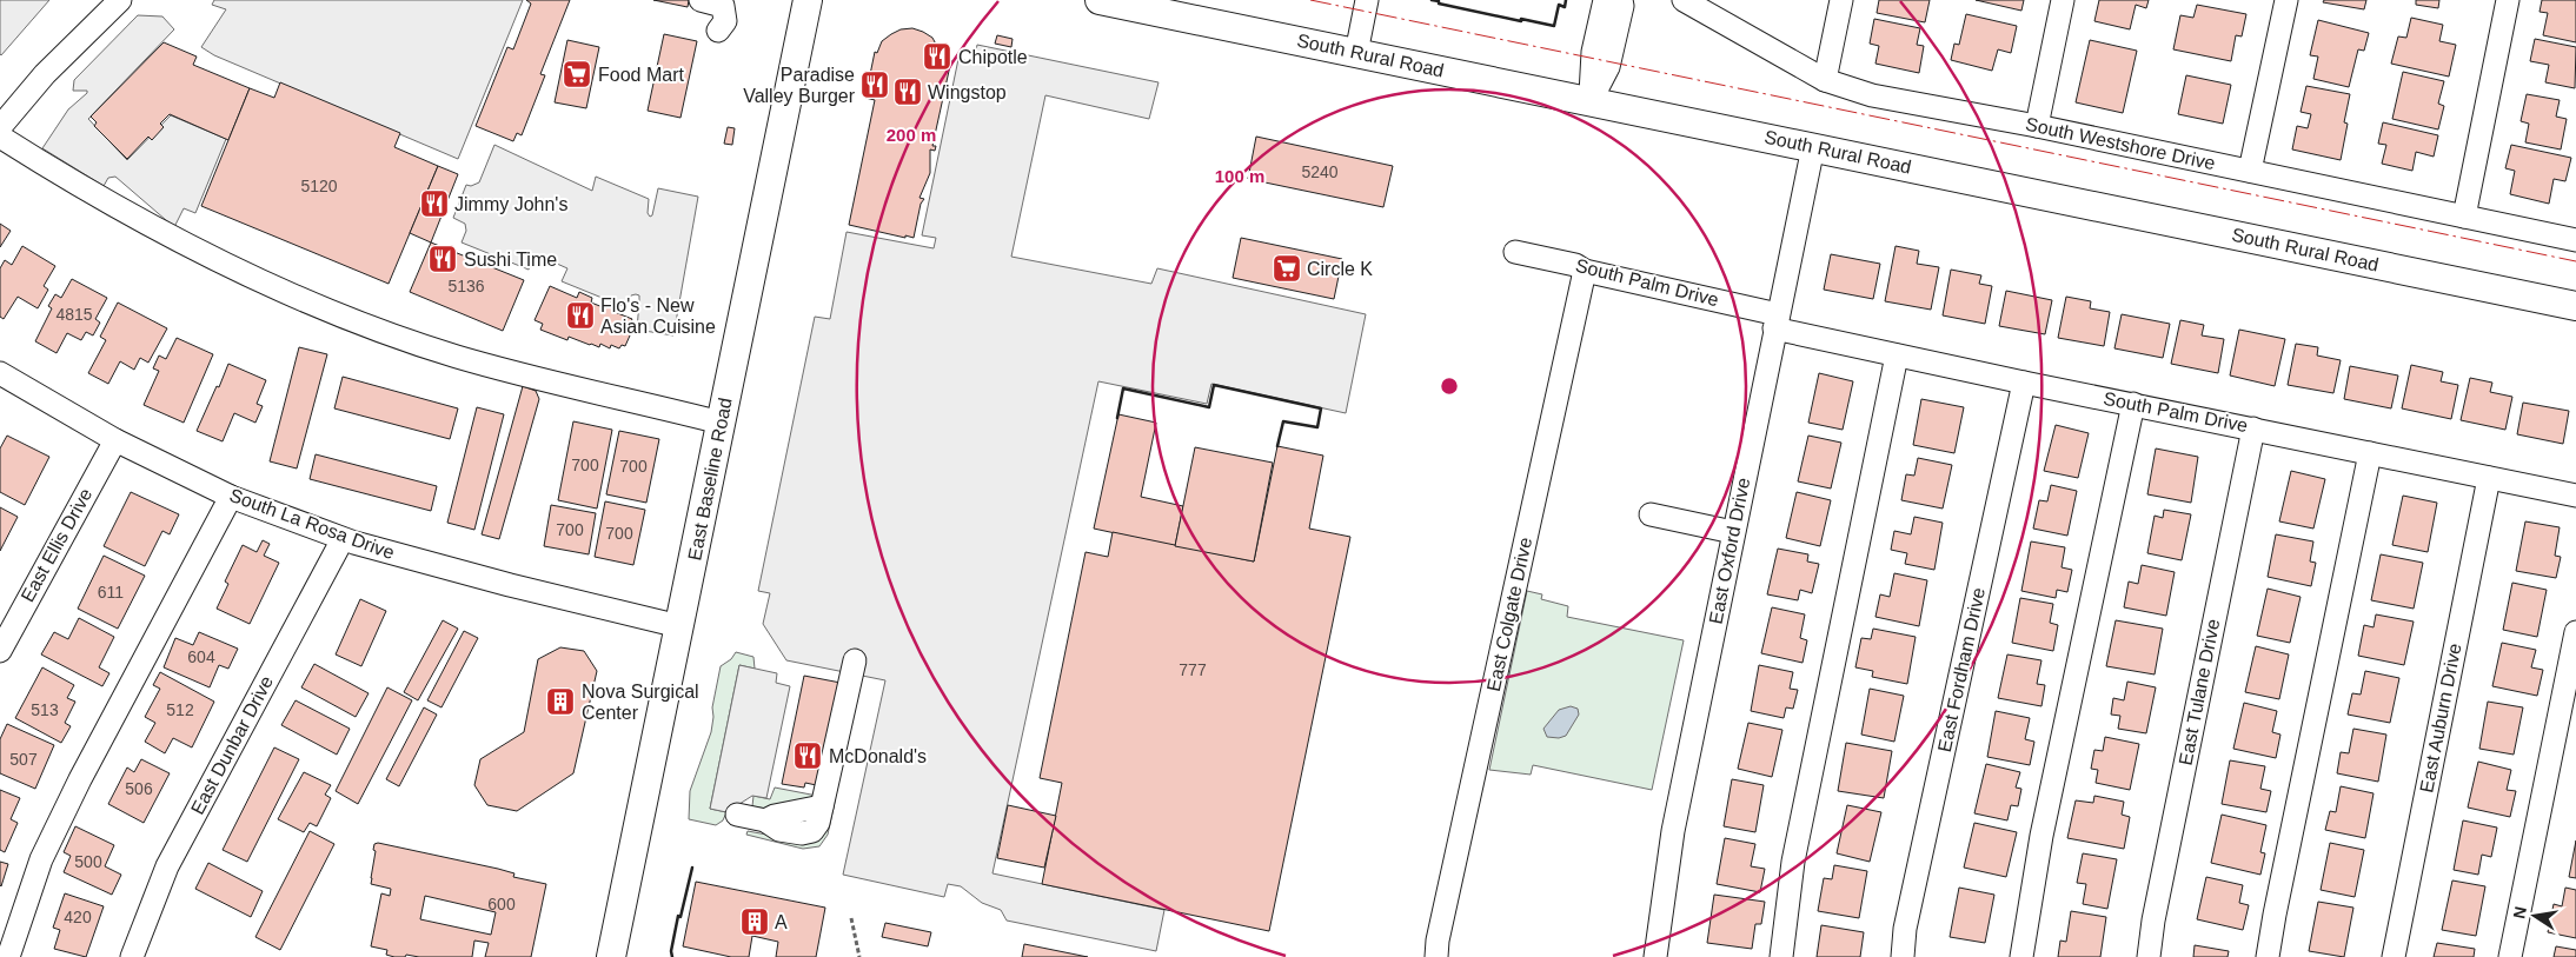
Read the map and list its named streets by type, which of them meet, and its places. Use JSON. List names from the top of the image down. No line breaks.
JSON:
{"streets":{"main road":["South Rural Road","East Baseline Road"],"street":["South Westshore Drive","South Palm Drive","South La Rosa Drive","East Ellis Drive","East Oxford Drive","East Colgate Drive","East Fordham Drive","East Tulane Drive","East Auburn Drive","East Dunbar Drive"]},"crossings":[["South Rural Road","East Oxford Drive"],["South Palm Drive","East Oxford Drive"],["South Palm Drive","East Colgate Drive"],["South Palm Drive","East Fordham Drive"],["South Palm Drive","East Tulane Drive"],["South Palm Drive","East Auburn Drive"],["East Baseline Road","South La Rosa Drive"],["South La Rosa Drive","East Ellis Drive"],["South La Rosa Drive","East Dunbar Drive"]],"places":{"restaurant":["Chipotle","Paradise Valley Burger","Wingstop","Jimmy John's","Sushi Time","Flo's - New Asian Cuisine","McDonald's"],"supermarket":["Food Mart","Circle K"],"building":["Nova Surgical Center","A"]},"house_numbers":["5240","5120","5136","4815","700","700","700","700","611","604","777","513","512","507","506","500","600","420"],"north":"left","rings":["200 m","100 m"]}
